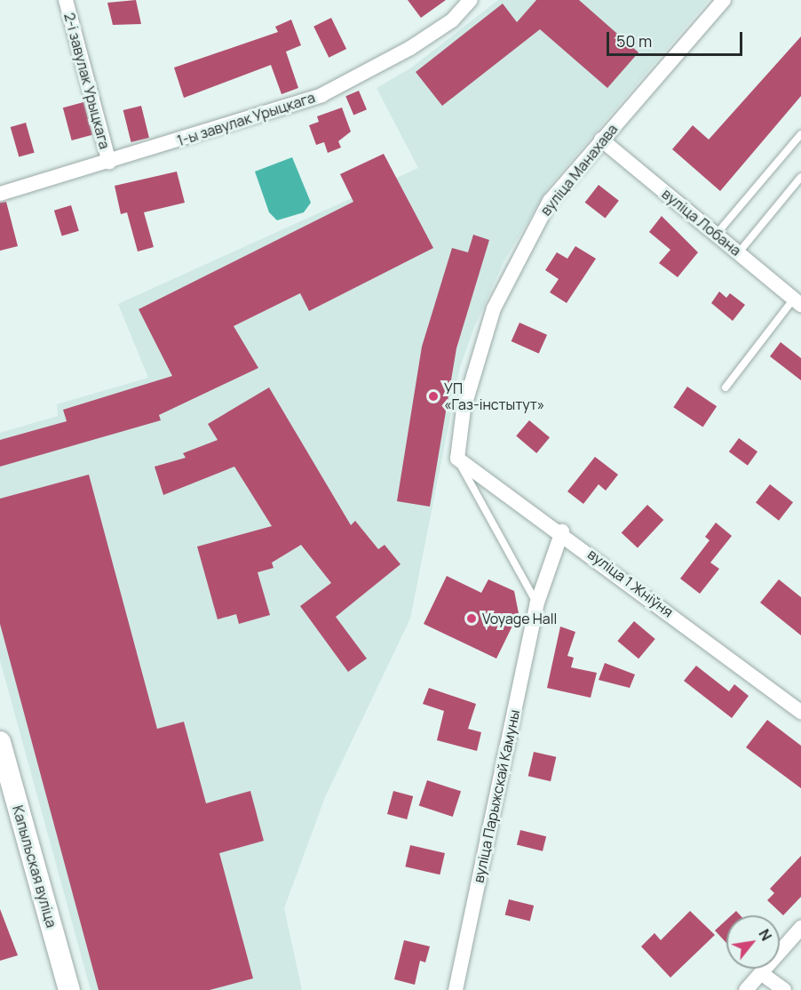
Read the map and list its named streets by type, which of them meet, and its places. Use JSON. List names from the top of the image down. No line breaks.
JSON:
{"streets":{"main road":["Капыльская вуліца"],"street":["2-і завулак Урыцкага","1-ы завулак Урыцкага","вуліца Манахава","вуліца Лобана","вуліца 1 Жніўня","вуліца Парыжскай Камуны"]},"crossings":[["2-і завулак Урыцкага","1-ы завулак Урыцкага"],["вуліца Манахава","вуліца Лобана"],["вуліца Манахава","вуліца 1 Жніўня"],["вуліца 1 Жніўня","вуліца Парыжскай Камуны"]],"places":["УП «Газ-інстытут»","Voyage Hall"],"scale_bar":"50 m","north":"top right"}
